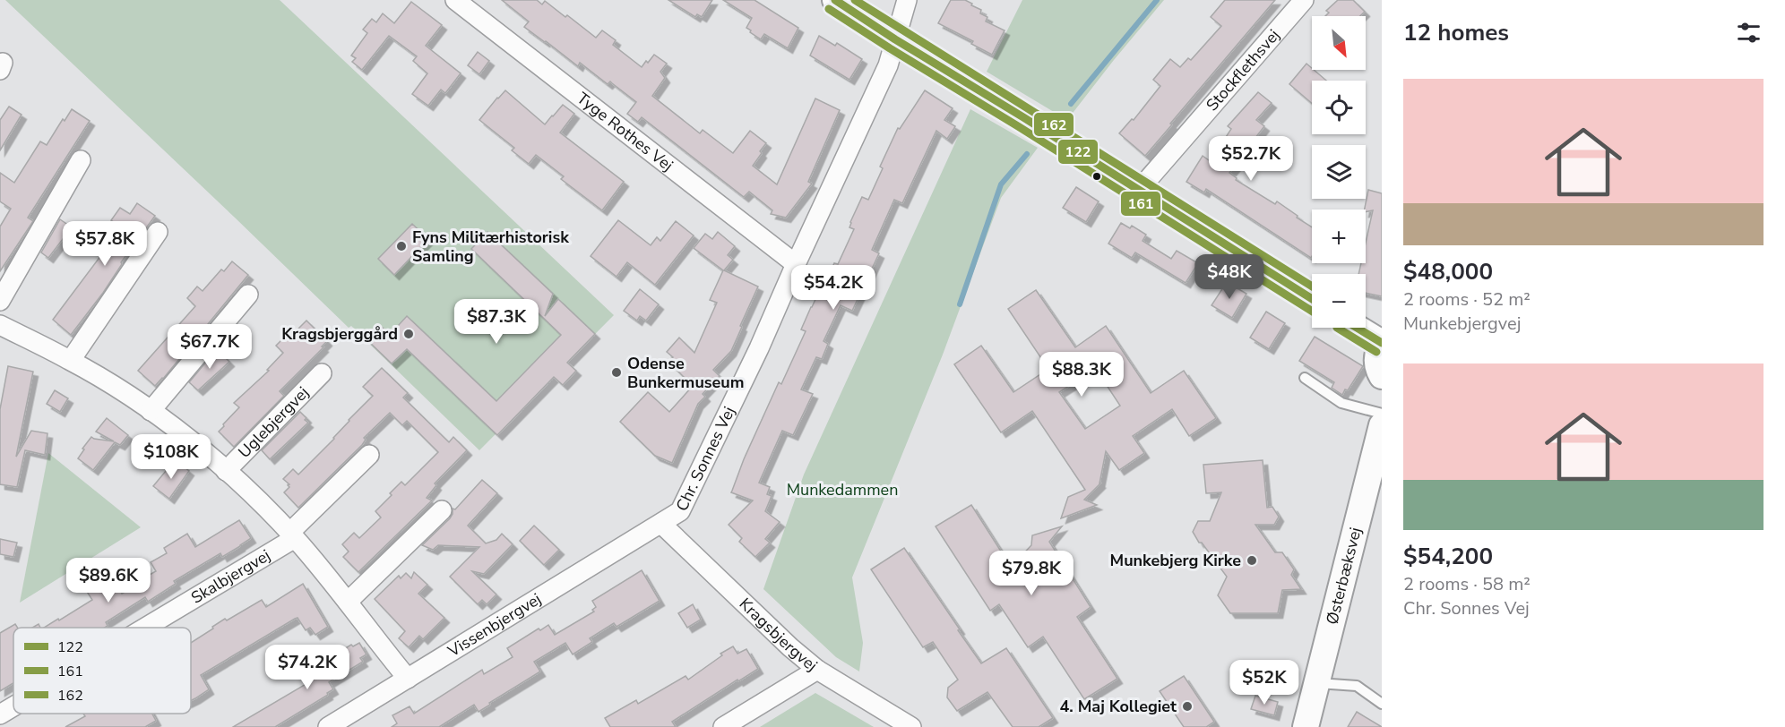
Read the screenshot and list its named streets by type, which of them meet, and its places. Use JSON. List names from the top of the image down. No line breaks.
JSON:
{"streets":{"street":["Stockflethsvej","Tyge Rothes Vej","Uglebjergvej","Chr. Sonnes Vej","Skalbjergvej","Østerbæksvej","Vissenbjergvej","Kragsbjergvej"]},"crossings":[["Tyge Rothes Vej","Chr. Sonnes Vej"],["Uglebjergvej","Skalbjergvej"],["Uglebjergvej","Vissenbjergvej"],["Chr. Sonnes Vej","Vissenbjergvej"],["Chr. Sonnes Vej","Kragsbjergvej"],["Vissenbjergvej","Kragsbjergvej"]],"parks":["Munkedammen"],"places":["Fyns Militærhistorisk Samling","Kragsbjerggård","Odense Bunkermuseum","Munkebjerg Kirke","4. Maj Kollegiet"],"lines":["transit line 122","transit line 162","transit line 161"],"legend":["122","161","162"],"north":"bottom right","page":{"heading":"12 homes","map_buttons":["+","−"],"list":[{"name":"$48,000","note":"2 rooms · 52 m² · Munkebjergvej"},{"name":"$54,200","note":"2 rooms · 58 m² · Chr. Sonnes Vej"}],"price":["$52.7K","$57.8K","$48K","$54.2K","$87.3K","$67.7K","$88.3K","$108K","$79.8K","$89.6K","$74.2K","$52K"]}}
